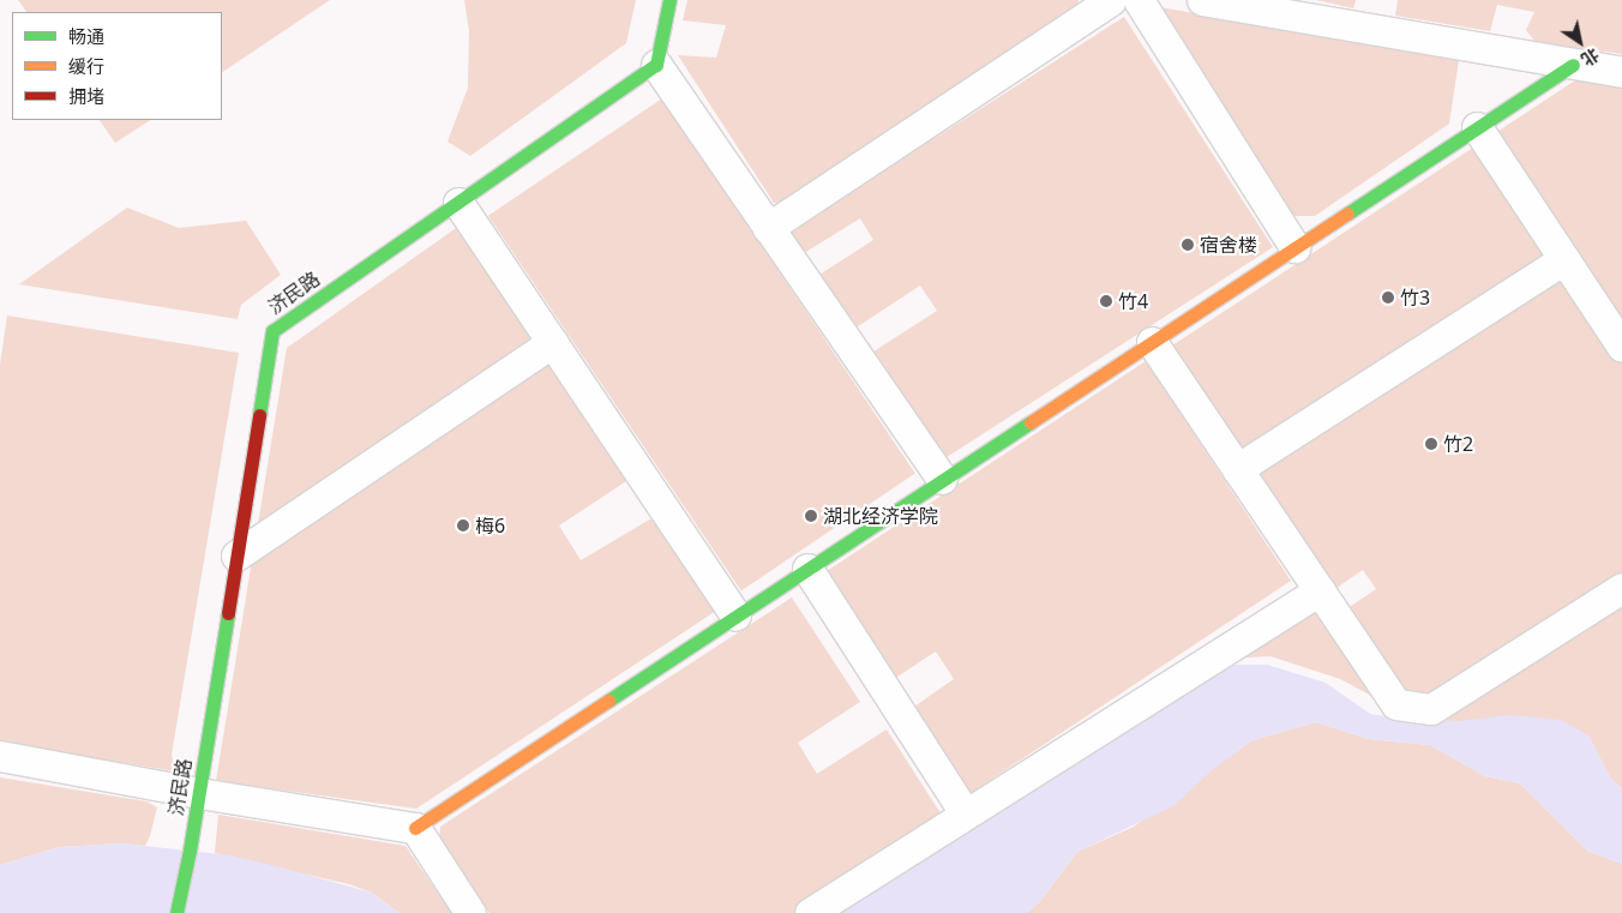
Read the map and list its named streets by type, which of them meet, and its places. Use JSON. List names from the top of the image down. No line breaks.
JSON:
{"streets":{"street":["济民路"]},"places":["宿舍楼","竹3","竹4","竹2","湖北经济学院","梅6"],"legend":["畅通","缓行","拥堵"],"north":"bottom right"}
